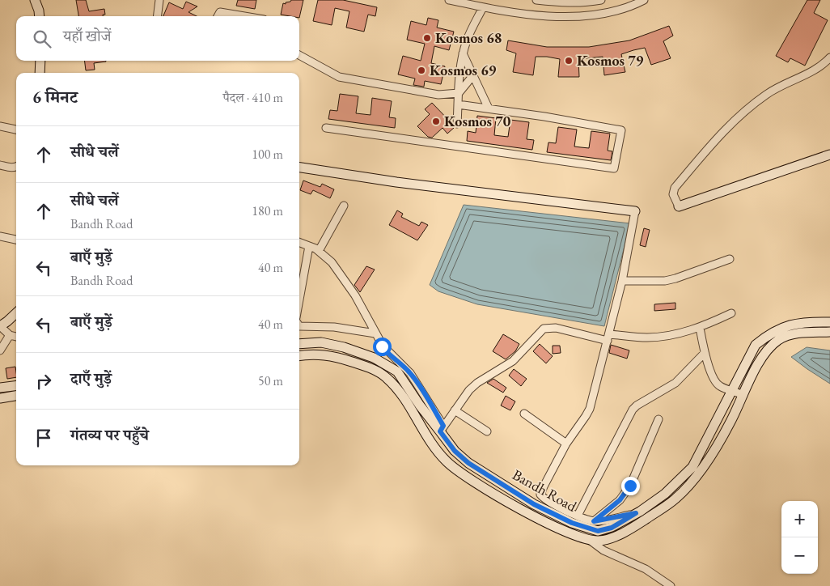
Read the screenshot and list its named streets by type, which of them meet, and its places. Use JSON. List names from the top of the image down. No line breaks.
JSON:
{"streets":{"main road":["Bandh Road"]},"places":["Kosmos 68","Kosmos 79","Kosmos 69","Kosmos 70"],"page":{"search":"यहाँ खोजें","heading":["6 मिनट","पैदल · 410 m"],"list":[["सीधे चलें","100 m"],["सीधे चलें","Bandh Road","180 m"],["बाएँ मुड़ें","Bandh Road","40 m"],["बाएँ मुड़ें","40 m"],["दाएँ मुड़ें","50 m"],"गंतव्य पर पहुँचे"],"map_buttons":["+","−"]}}
